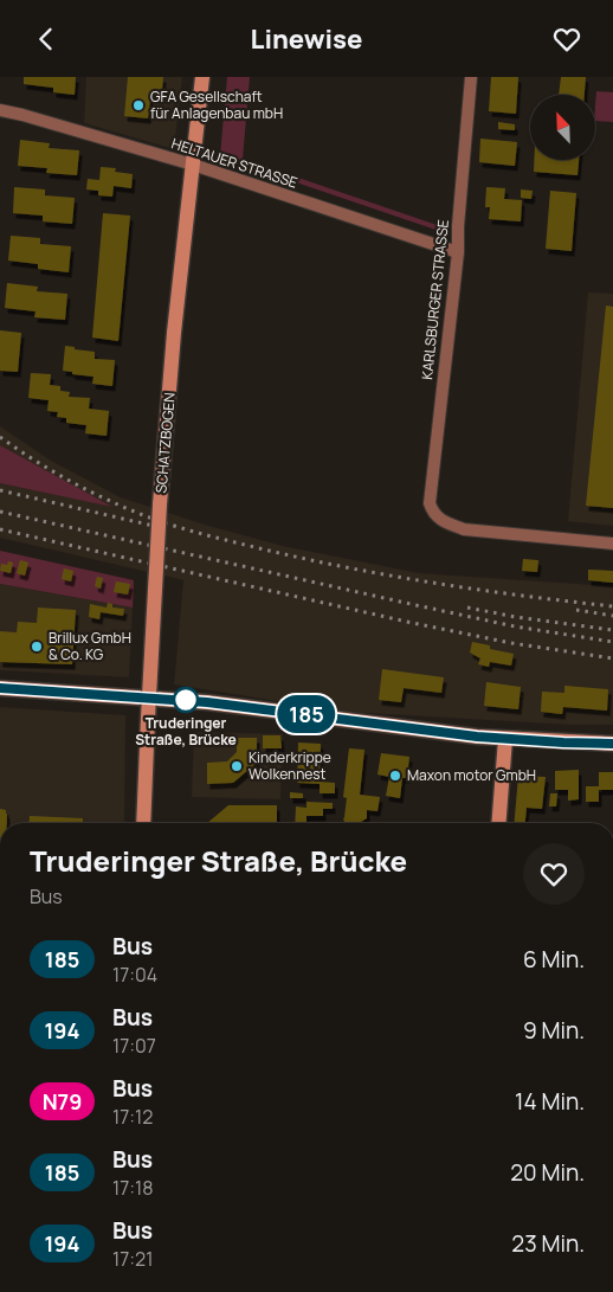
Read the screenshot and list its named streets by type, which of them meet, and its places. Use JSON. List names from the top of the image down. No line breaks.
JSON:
{"streets":{"main road":["SCHATZBOGEN"],"street":["HELTAUER STRASSE","KARLSBURGER STRASSE"]},"crossings":[["HELTAUER STRASSE","KARLSBURGER STRASSE"],["HELTAUER STRASSE","SCHATZBOGEN"]],"places":["GFA Gesellschaft für Anlagenbau mbH","Brillux GmbH & Co. KG","Truderinger Straße, Brücke","Kinderkrippe Wolkennest","Maxon motor GmbH"],"lines":["bus line 185"],"north":"top left","page":{"header":"Linewise","on_map":"185","heading":["Truderinger Straße, Brücke","Bus"],"list":[{"mark":"185","name":"Bus","note":"17:04","value":"6 Min."},{"mark":"194","name":"Bus","note":"17:07","value":"9 Min."},{"mark":"N79","name":"Bus","note":"17:12","value":"14 Min."},{"mark":"185","name":"Bus","note":"17:18","value":"20 Min."},{"mark":"194","name":"Bus","note":"17:21","value":"23 Min."}]}}
